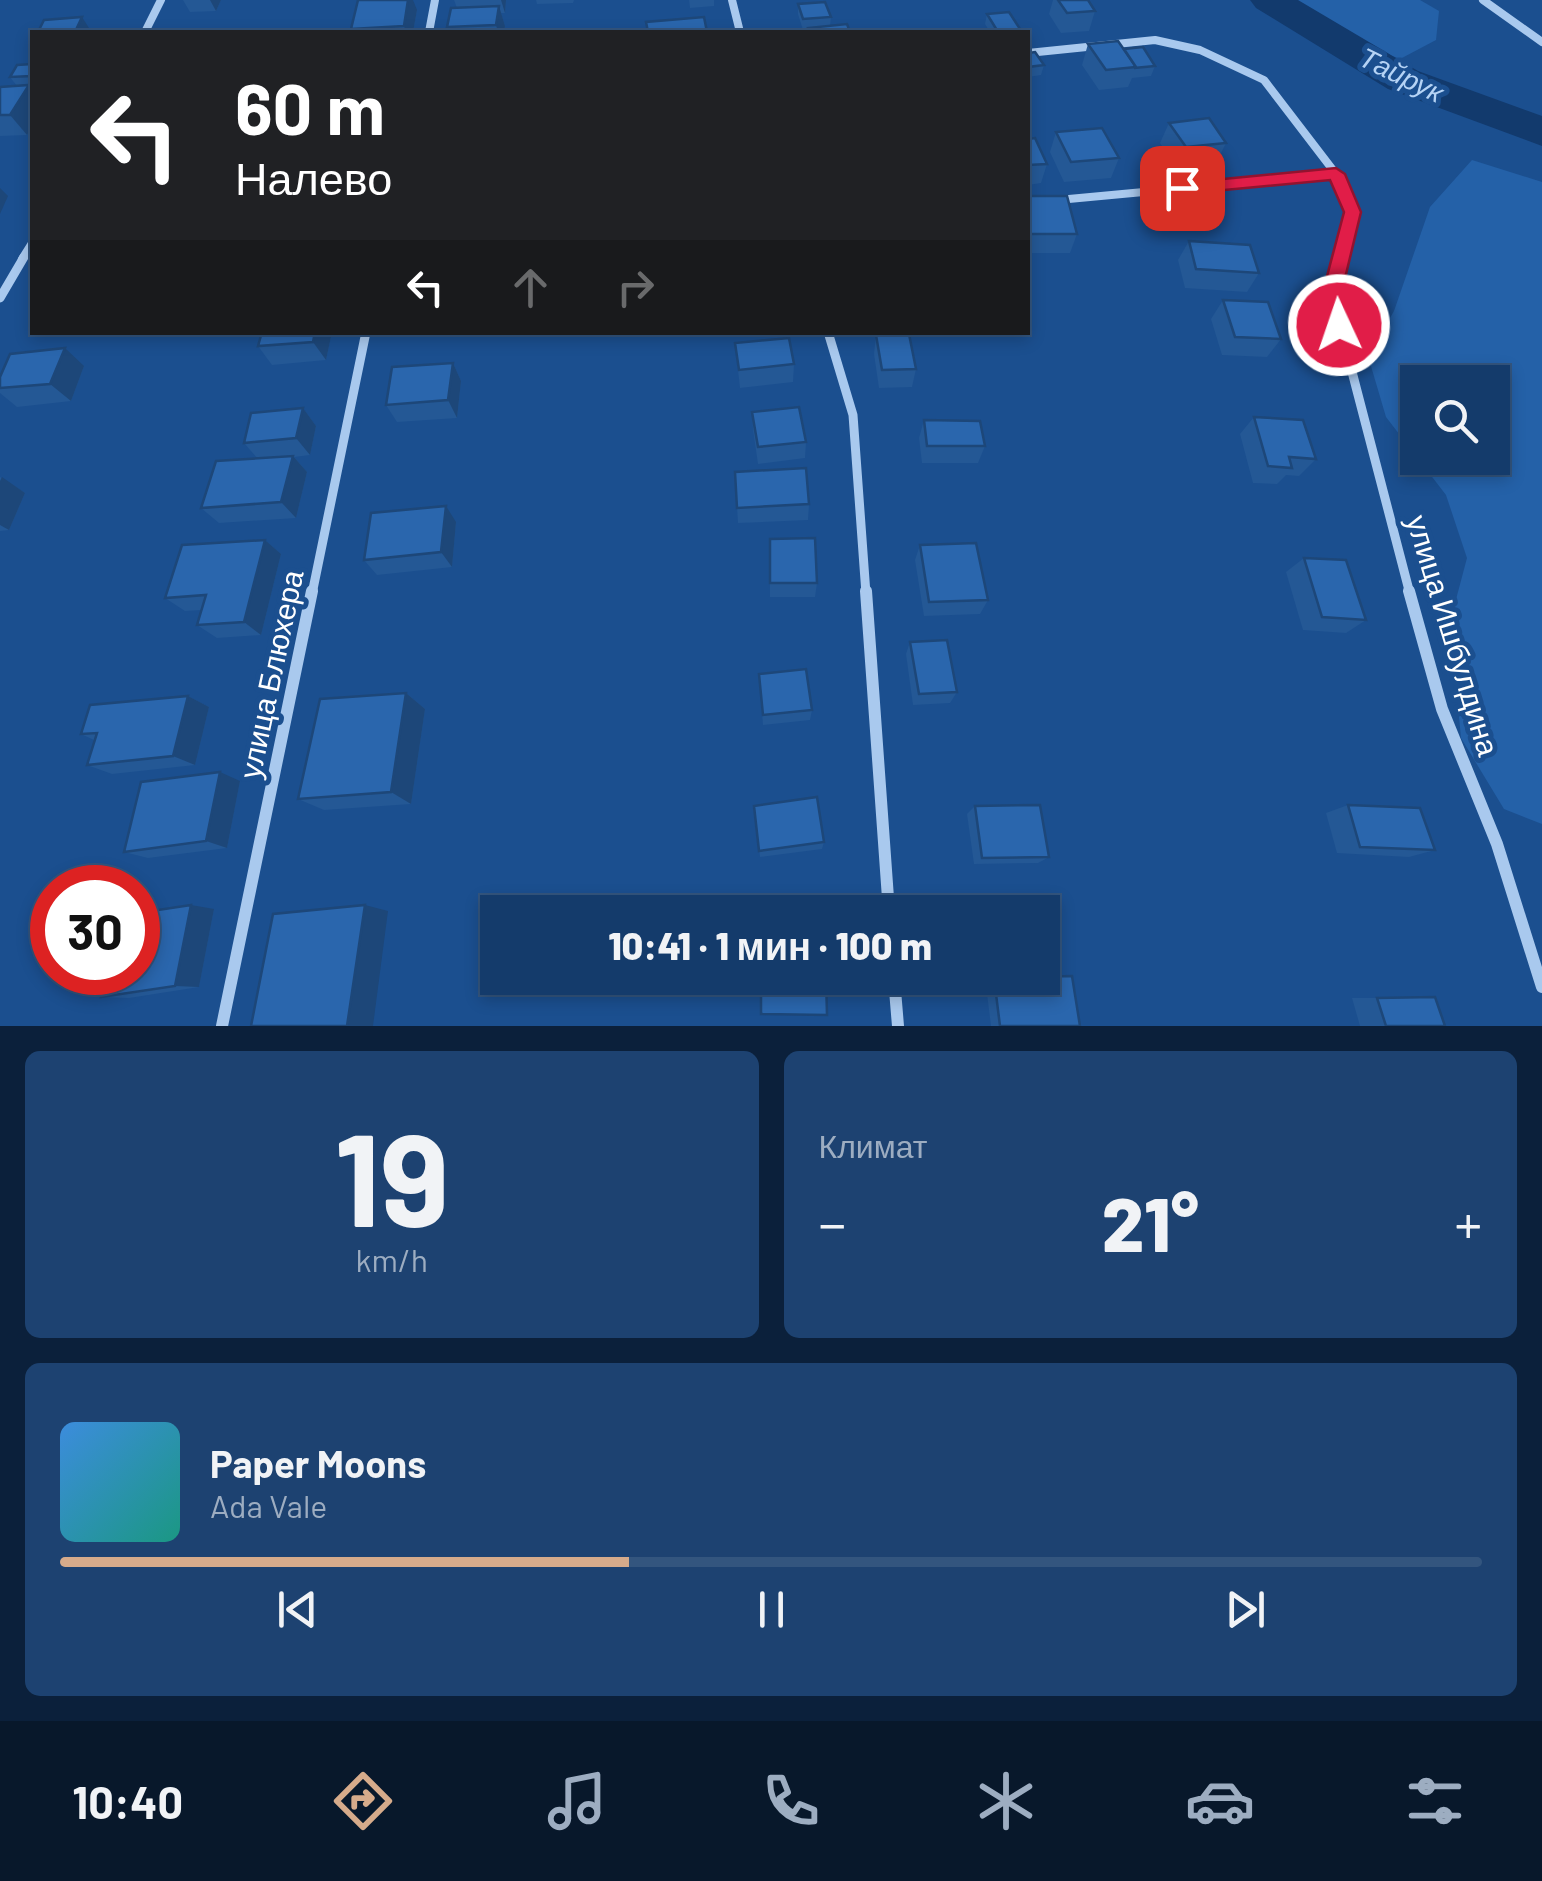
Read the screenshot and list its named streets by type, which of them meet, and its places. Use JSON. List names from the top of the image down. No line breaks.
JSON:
{"streets":{"street":["улица Ишбулдина","улица Блюхера"]},"water":["Тайрук"],"page":{"turn":["60 m","Налево"],"limit":"30","trip":"10:41 · 1 мин · 100 m","tile":[["19","km/h"],"Климат"],"heat":["−","21°","+"],"song":["Paper Moons","Ada Vale"],"tabs":"10:40"}}
